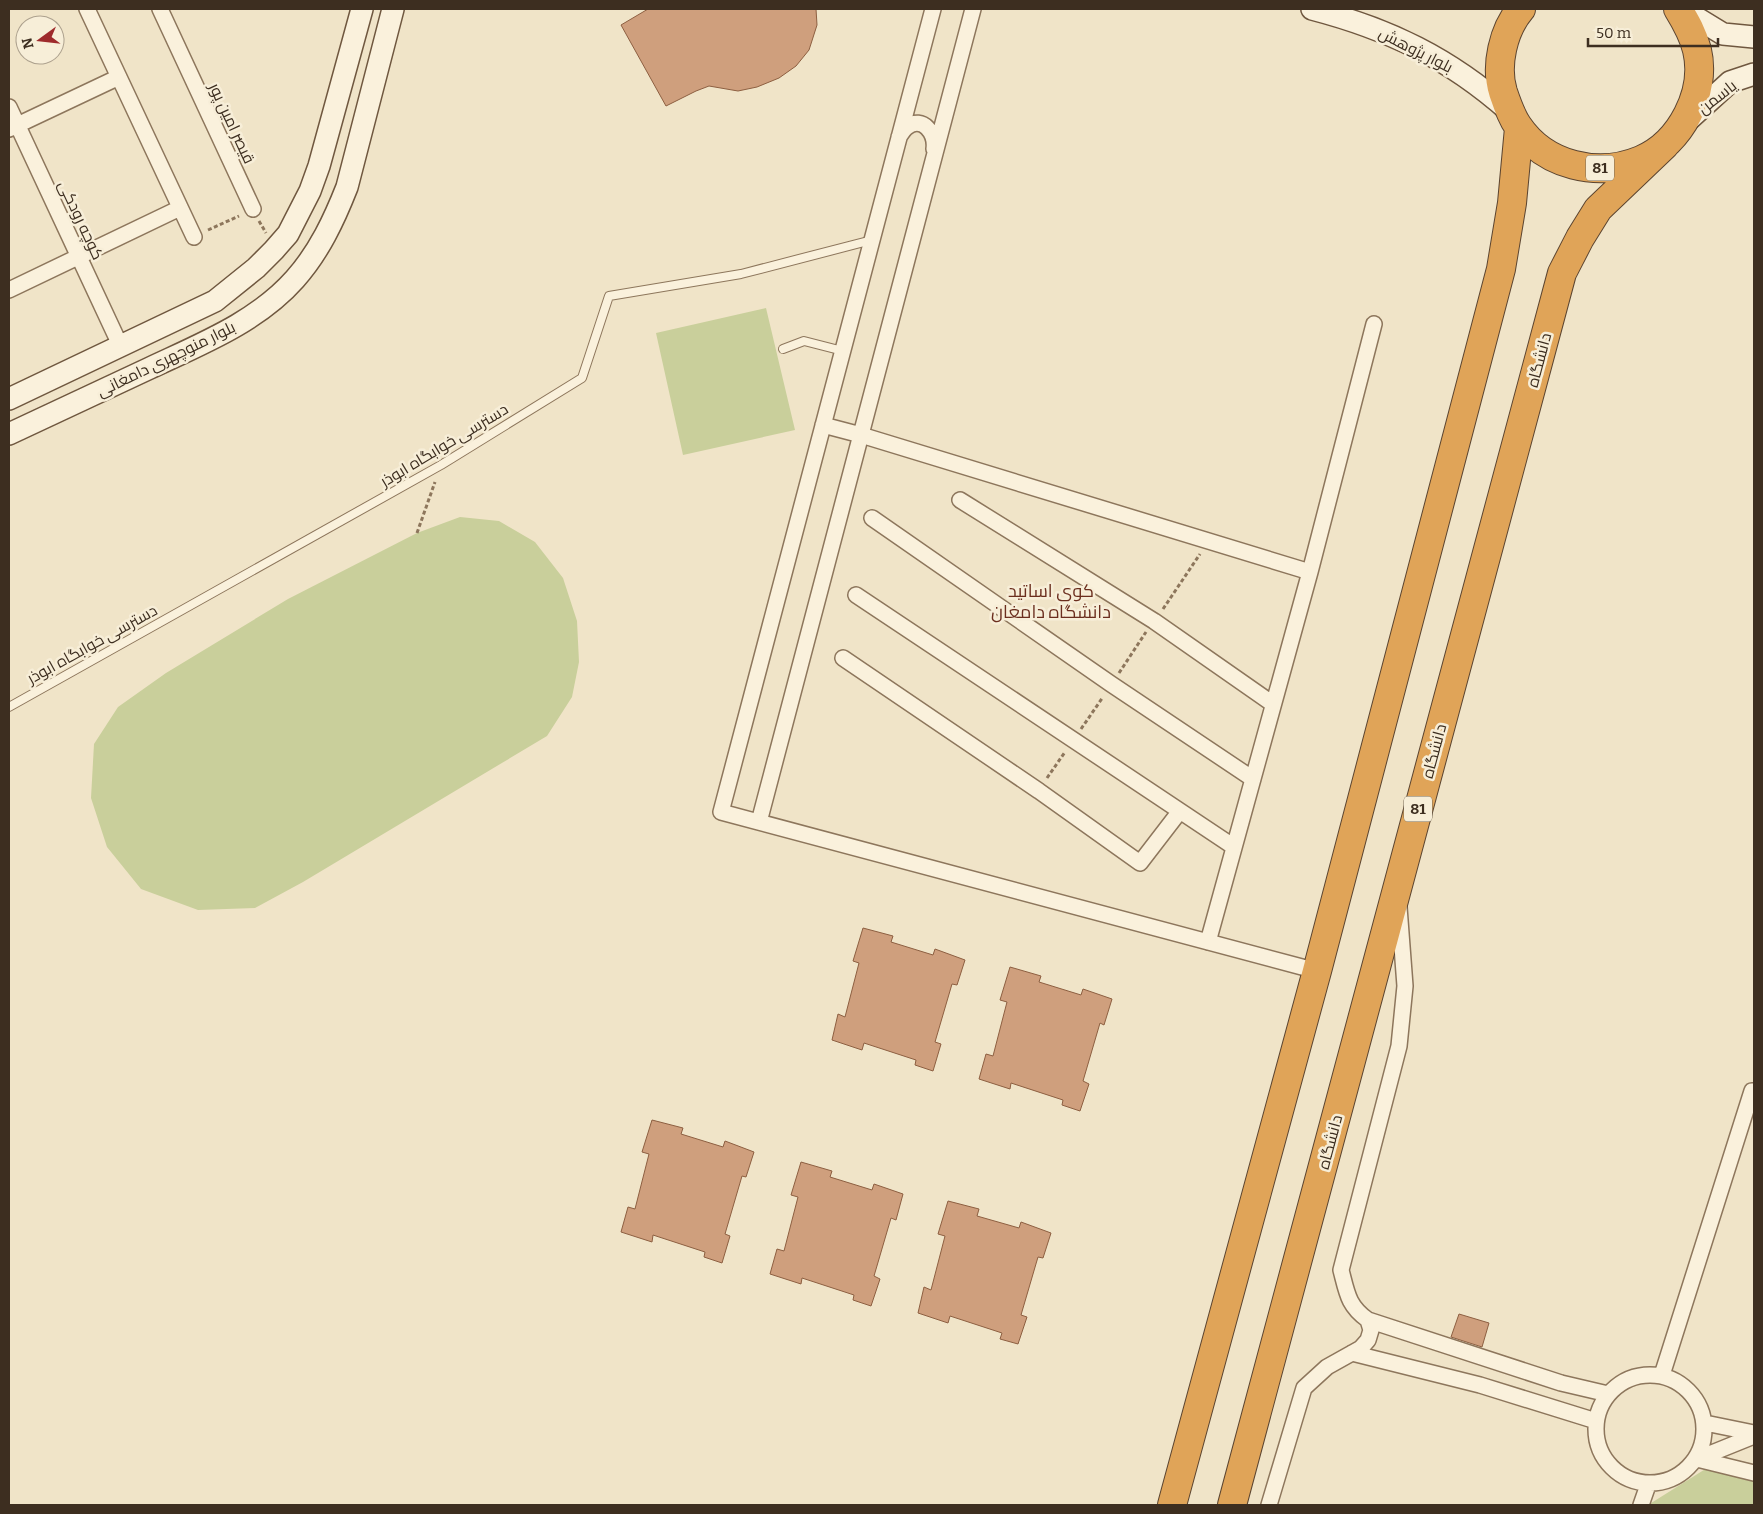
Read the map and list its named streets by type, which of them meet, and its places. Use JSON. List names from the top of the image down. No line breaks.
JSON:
{"streets":{"highway":["81","دانشگاه"],"street":["بلوار پژوهش","یاسمن","قیصر امین پور","کوچه رودکی","بلوار منوچهری دامغانی"],"lane":["دسترسی خوابگاه ابوذر"]},"crossings":[["بلوار پژوهش","81"],["یاسمن","81"],["یاسمن","دانشگاه"],["81","دانشگاه"],["کوچه رودکی","بلوار منوچهری دامغانی"]],"districts":["کوی اساتید دانشگاه دامغان"],"scale_bar":"50 m","north":"left"}
